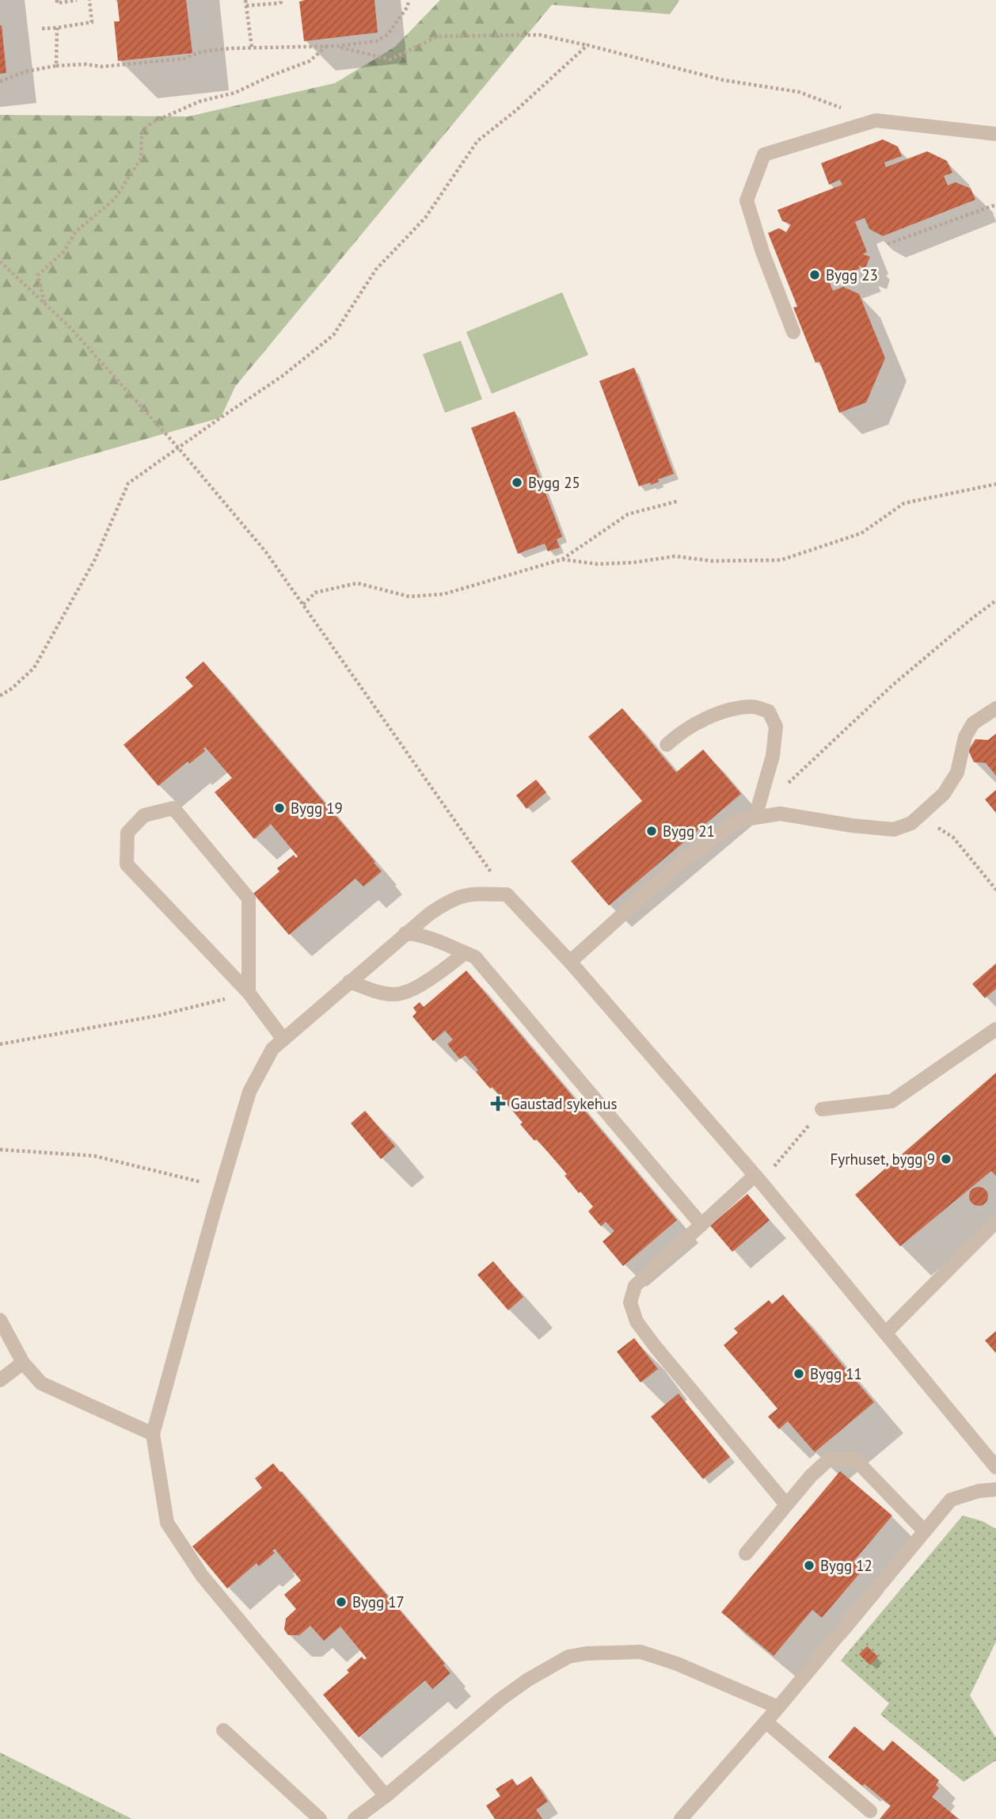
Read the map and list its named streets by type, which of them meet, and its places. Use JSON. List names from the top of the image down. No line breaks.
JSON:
{"places":{"other":["Bygg 23","Bygg 25","Bygg 19","Bygg 21","Fyrhuset, bygg 9","Bygg 11","Bygg 12","Bygg 17"],"health":["Gaustad sykehus"]}}
